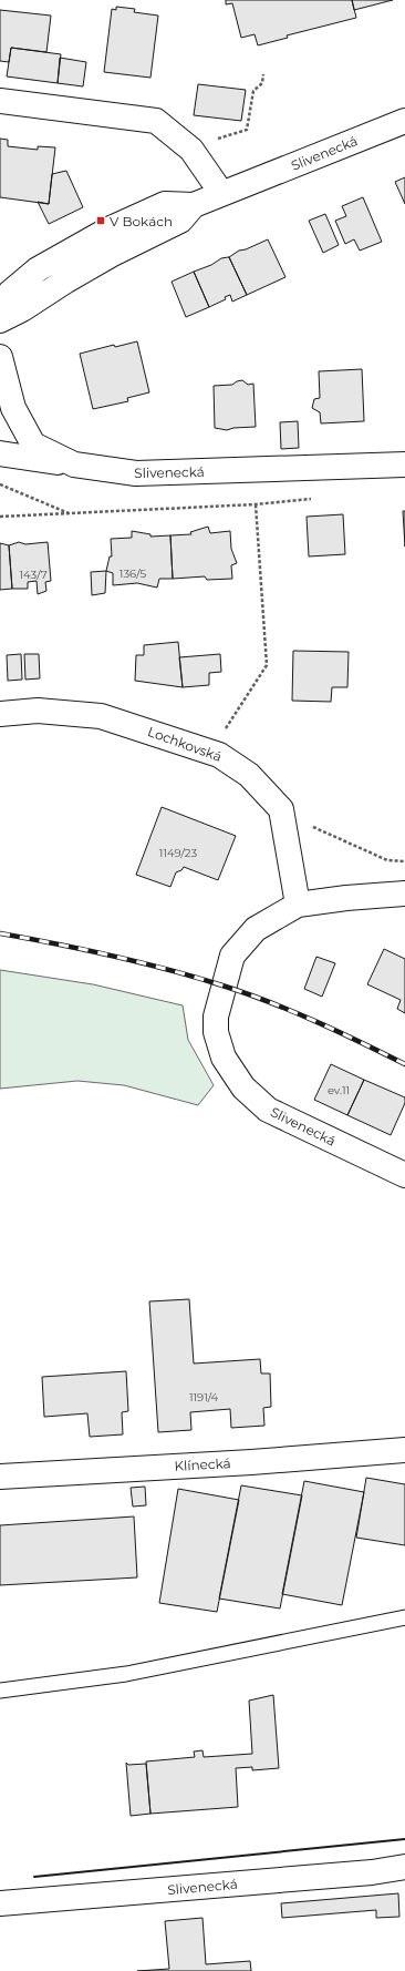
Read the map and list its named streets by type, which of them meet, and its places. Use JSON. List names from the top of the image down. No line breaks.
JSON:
{"streets":{"street":["Slivenecká","Lochkovská","Klínecká"]},"places":{"transit":["V Bokách"]},"house_numbers":["136/5","143/7","1149/23","ev.11","1191/4"]}
